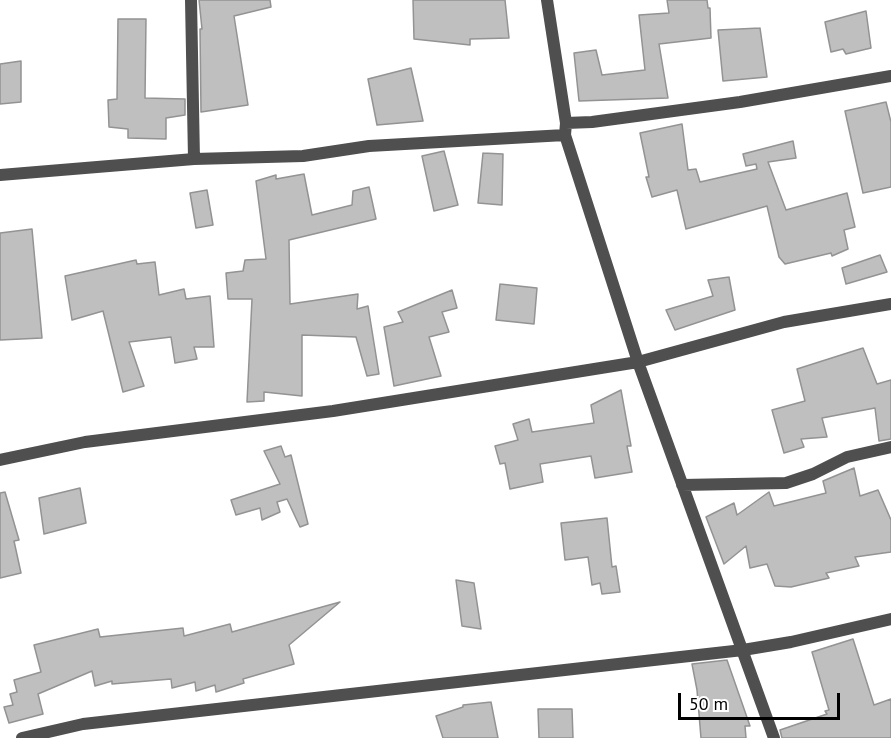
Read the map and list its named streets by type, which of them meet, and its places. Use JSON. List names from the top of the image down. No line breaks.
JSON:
{"scale_bar":"50 m"}
